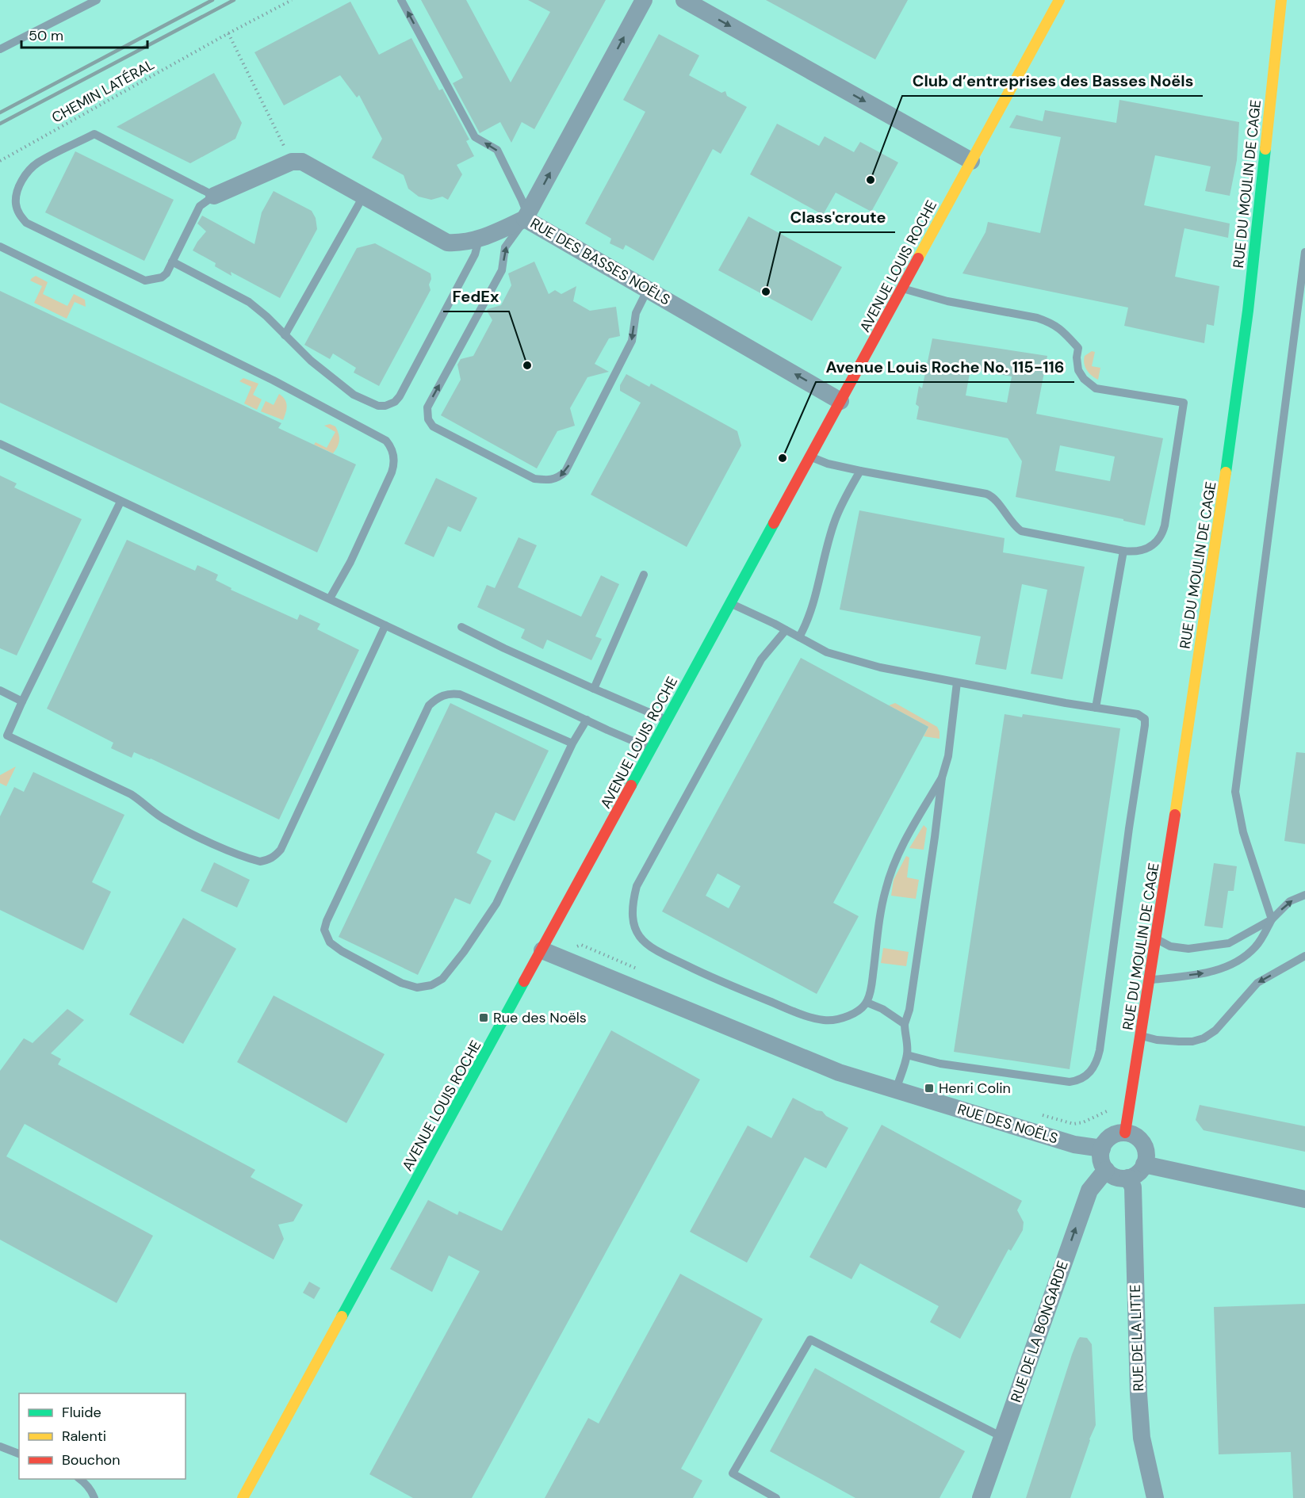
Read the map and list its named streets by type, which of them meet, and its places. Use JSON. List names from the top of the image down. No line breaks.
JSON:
{"streets":{"main road":["RUE DU MOULIN DE CAGE","AVENUE LOUIS ROCHE"],"street":["RUE DES BASSES NOËLS","RUE DES NOËLS","RUE DE LA BONGARDE","RUE DE LA LITTE"],"path":["CHEMIN LATÉRAL"]},"crossings":[["RUE DU MOULIN DE CAGE","RUE DES NOËLS"],["RUE DU MOULIN DE CAGE","RUE DE LA BONGARDE"],["RUE DU MOULIN DE CAGE","RUE DE LA LITTE"],["RUE DES BASSES NOËLS","AVENUE LOUIS ROCHE"],["AVENUE LOUIS ROCHE","RUE DES NOËLS"],["RUE DES NOËLS","RUE DE LA BONGARDE"],["RUE DES NOËLS","RUE DE LA LITTE"],["RUE DE LA BONGARDE","RUE DE LA LITTE"]],"one_way":["RUE DE LA BONGARDE"],"places":{"other":["Club d’entreprises des Basses Noëls","Class'croute","FedEx","Avenue Louis Roche No. 115-116"],"transit":["Rue des Noëls","Henri Colin"]},"legend":["Fluide","Ralenti","Bouchon"],"scale_bar":"50 m"}
